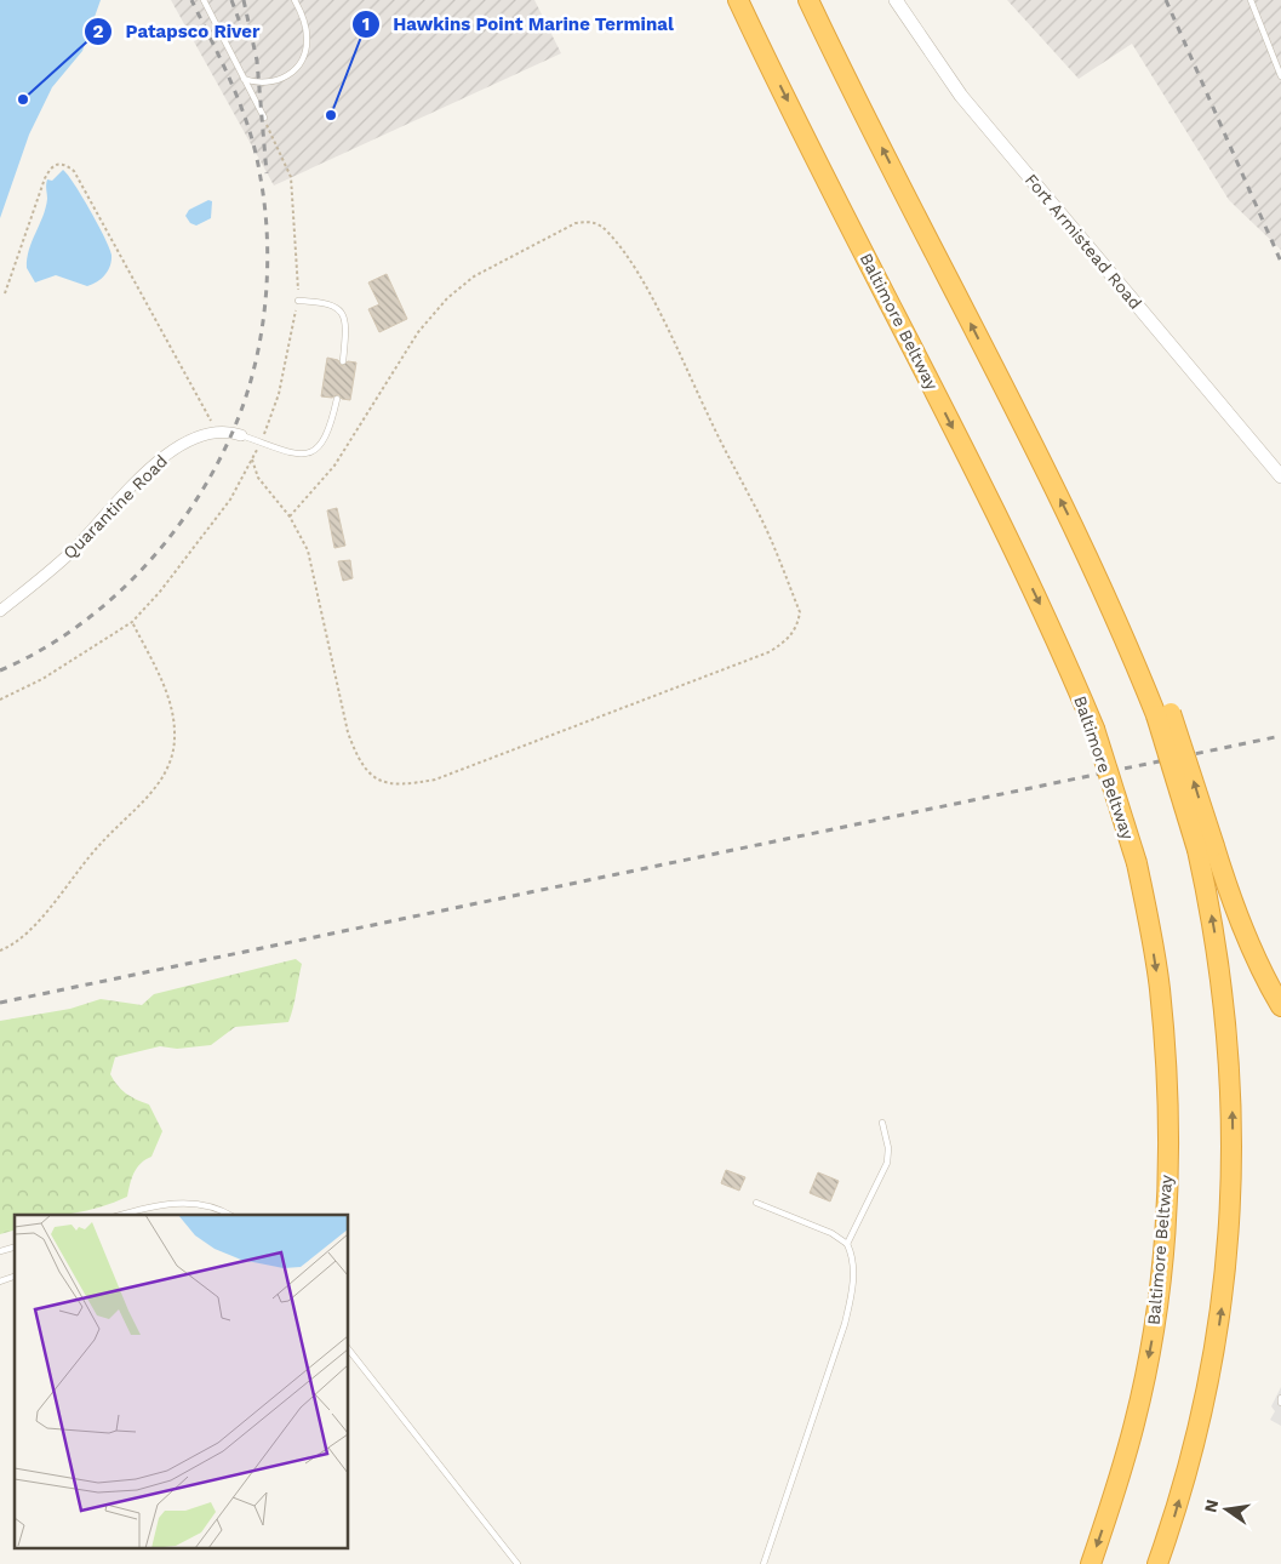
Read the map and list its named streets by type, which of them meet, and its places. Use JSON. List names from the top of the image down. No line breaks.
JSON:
{"streets":{"highway":["Baltimore Beltway"],"street":["Fort Armistead Road","Quarantine Road"]},"places":["Patapsco River","Hawkins Point Marine Terminal"],"north":"left"}
